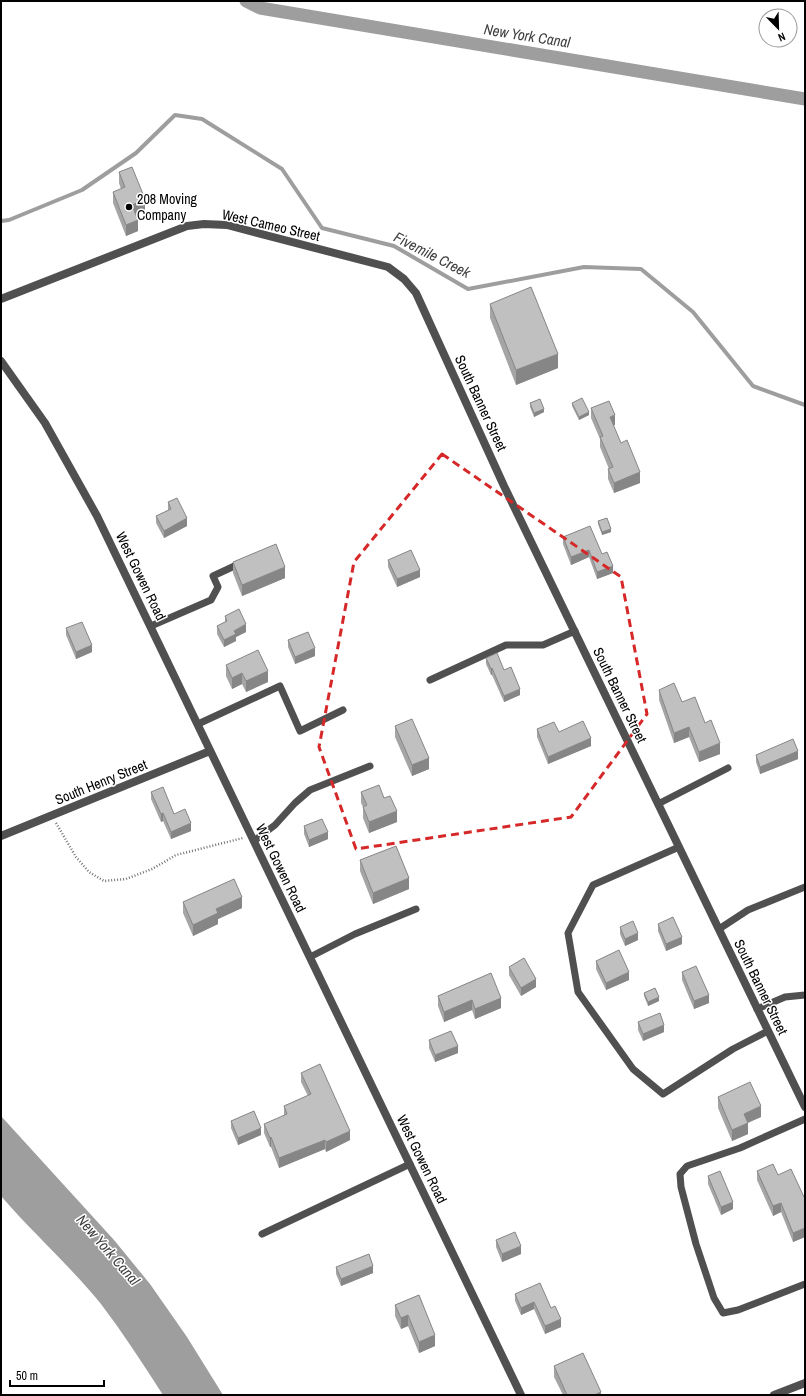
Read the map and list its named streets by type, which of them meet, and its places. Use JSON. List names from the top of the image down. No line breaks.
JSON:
{"streets":{"street":["West Cameo Street","South Banner Street","West Gowen Road","South Henry Street"]},"crossings":[["West Cameo Street","South Banner Street"],["West Gowen Road","South Henry Street"]],"water":["New York Canal","Fivemile Creek"],"places":["208 Moving Company"],"scale_bar":"50 m","north":"bottom right"}
